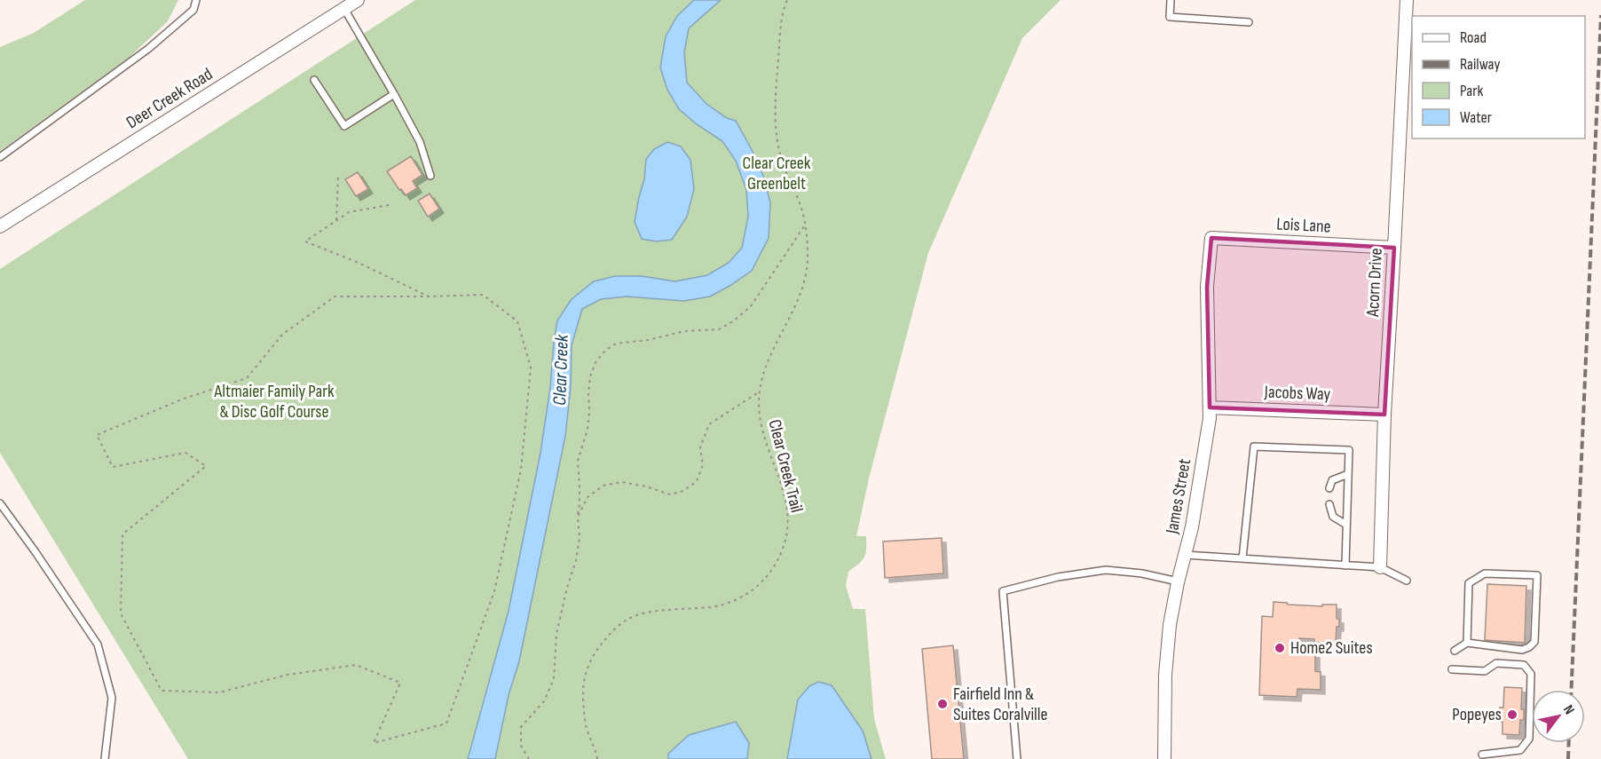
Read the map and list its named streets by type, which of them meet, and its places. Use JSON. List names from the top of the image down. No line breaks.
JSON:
{"streets":{"street":["Deer Creek Road","Lois Lane","Acorn Drive","Jacobs Way","James Street"],"path":["Clear Creek Trail"]},"crossings":[["Lois Lane","Acorn Drive"],["Lois Lane","James Street"],["Acorn Drive","Jacobs Way"],["Jacobs Way","James Street"]],"water":["Clear Creek"],"parks":["Clear Creek Greenbelt","Altmaier Family Park & Disc Golf Course"],"places":["Home2 Suites","Fairfield Inn & Suites Coralville","Popeyes"],"legend":["Road","Railway","Park","Water"],"north":"top right"}
